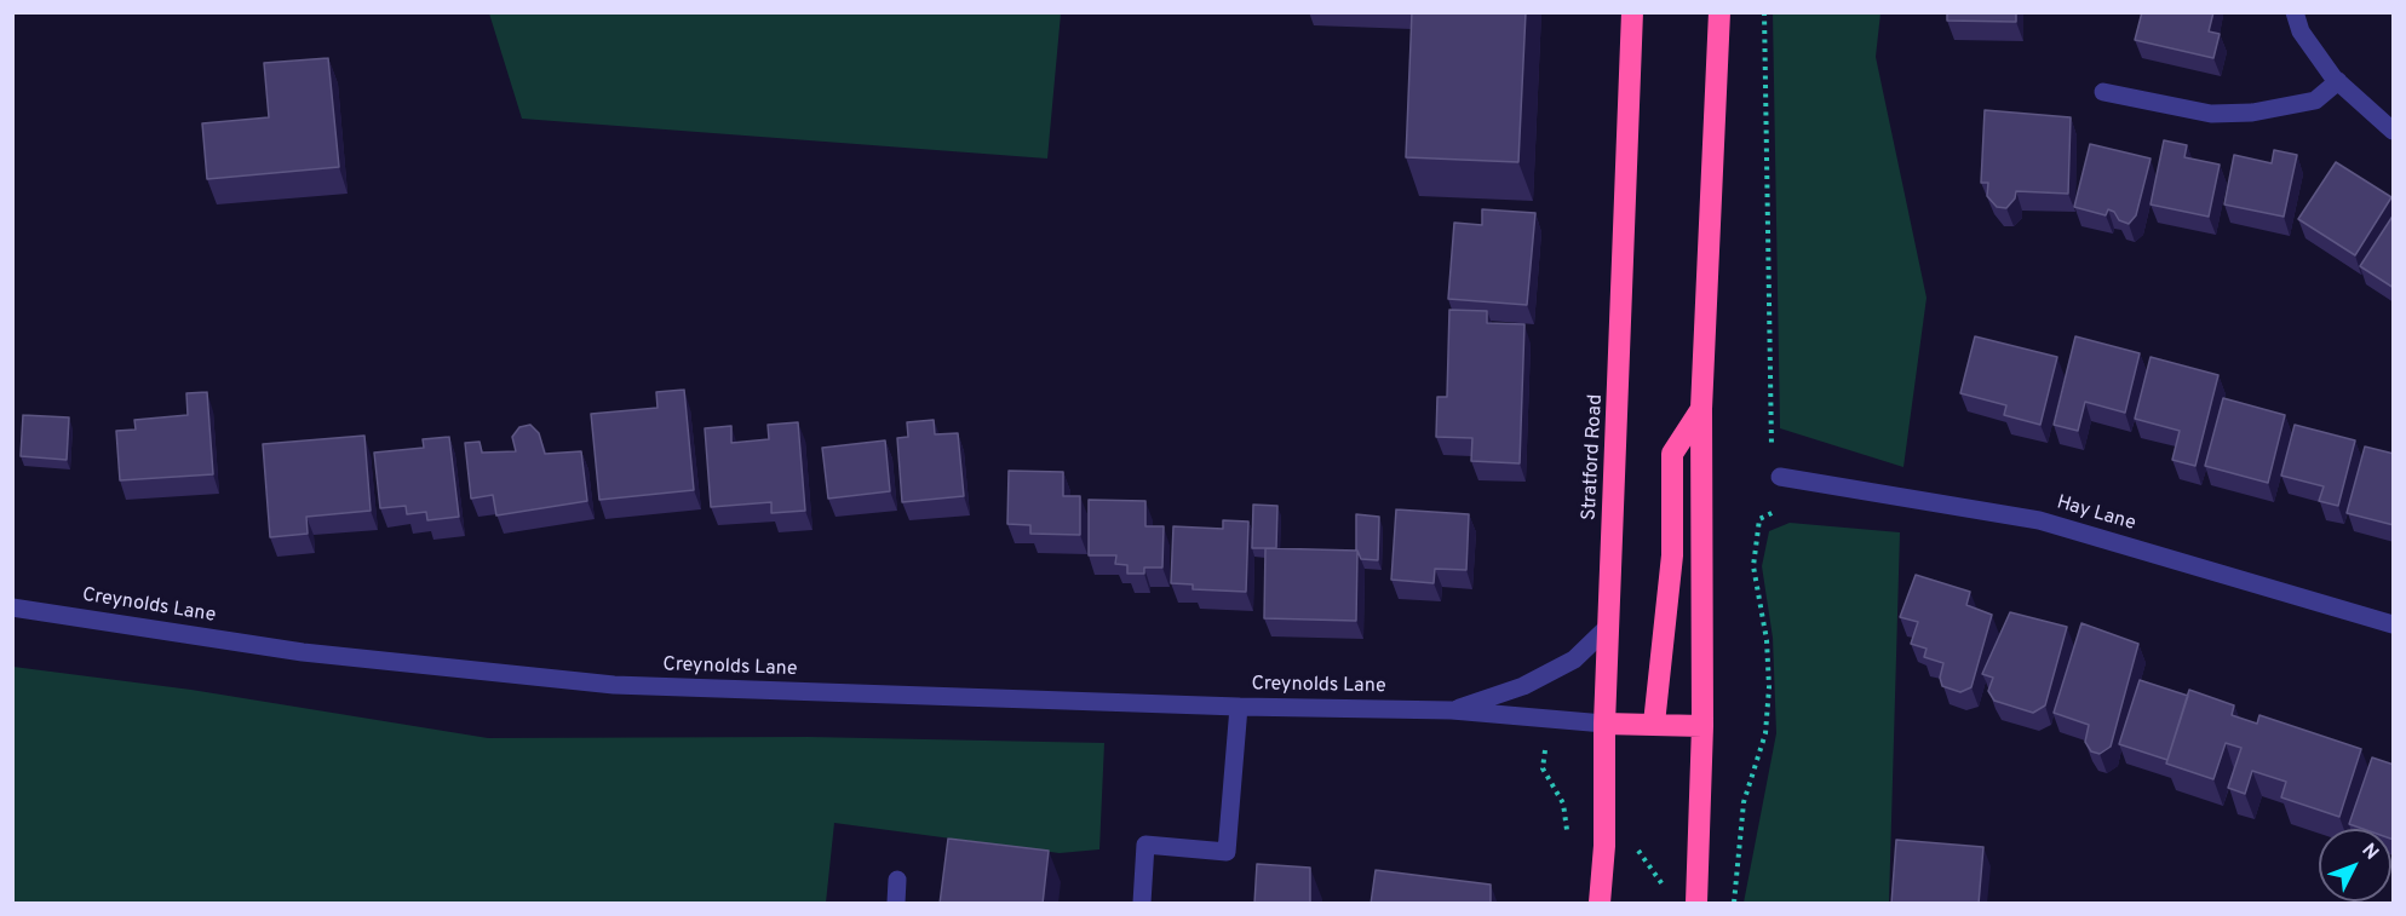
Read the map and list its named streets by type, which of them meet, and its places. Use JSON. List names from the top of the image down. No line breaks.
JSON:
{"streets":{"highway":["Stratford Road"],"street":["Hay Lane","Creynolds Lane"]},"crossings":[["Stratford Road","Creynolds Lane"]],"north":"top right"}
